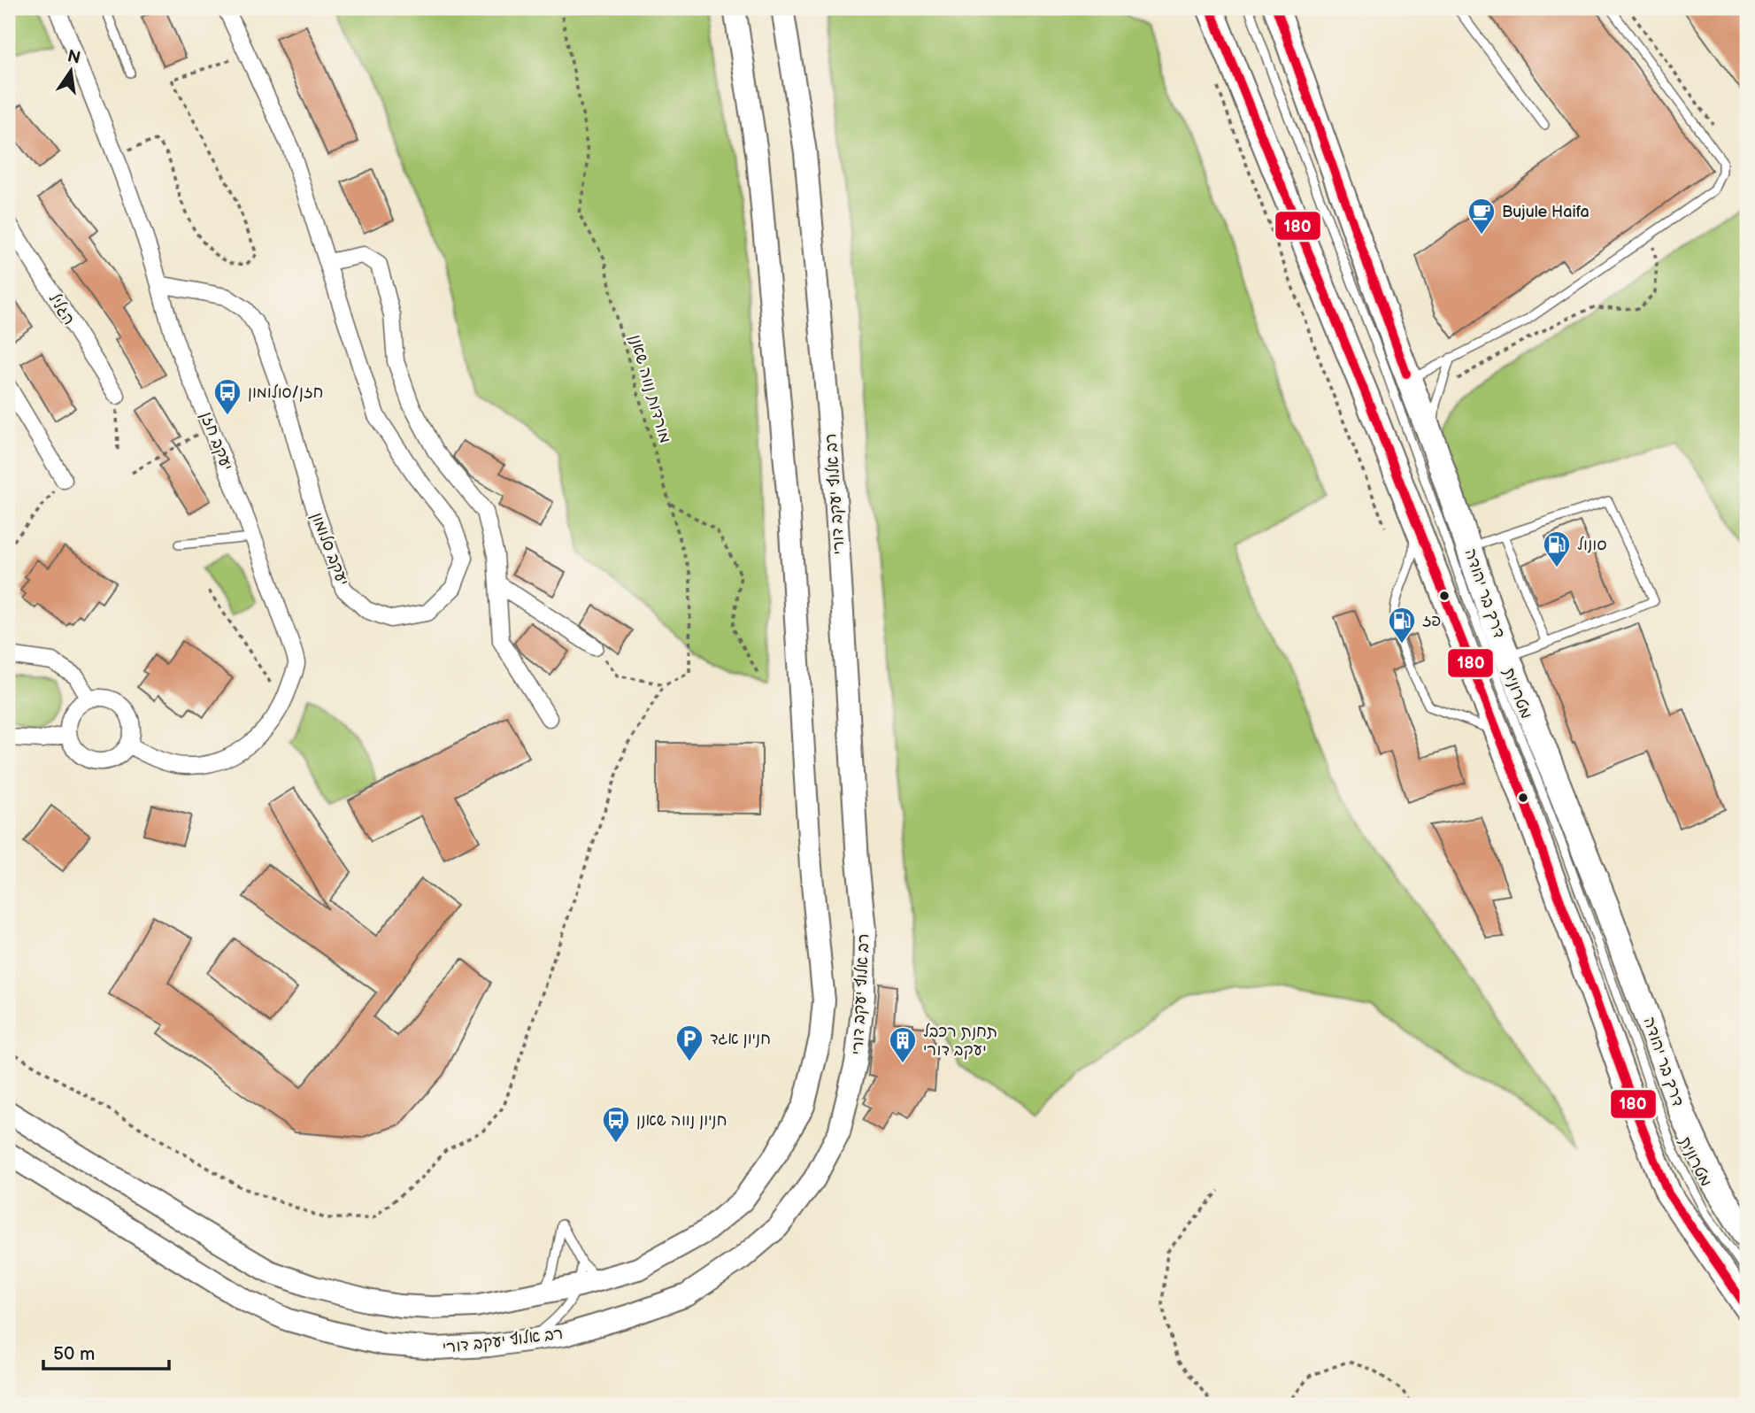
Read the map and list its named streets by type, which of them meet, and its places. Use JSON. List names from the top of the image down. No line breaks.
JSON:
{"streets":{"main road":["רב אלוף יעקב דורי","דרך בר יהודה"],"street":["הגליל","יעקב חזן","יעקב סלומון"],"lane":["מטרונית"],"path":["מורדות נווה שאנן"]},"crossings":[["יעקב חזן","יעקב סלומון"],["דרך בר יהודה","מטרונית"]],"places":{"cafe":["Bujule Haifa"],"bus stop":["חזן/סולומון","חניון נווה שאנן"],"fuel station":["סונול","פז"],"parking":["חניון אגד"],"building":["תחנת רכבל יעקב דורי"]},"lines":["transit line 180"],"scale_bar":"50 m","north":"top"}
